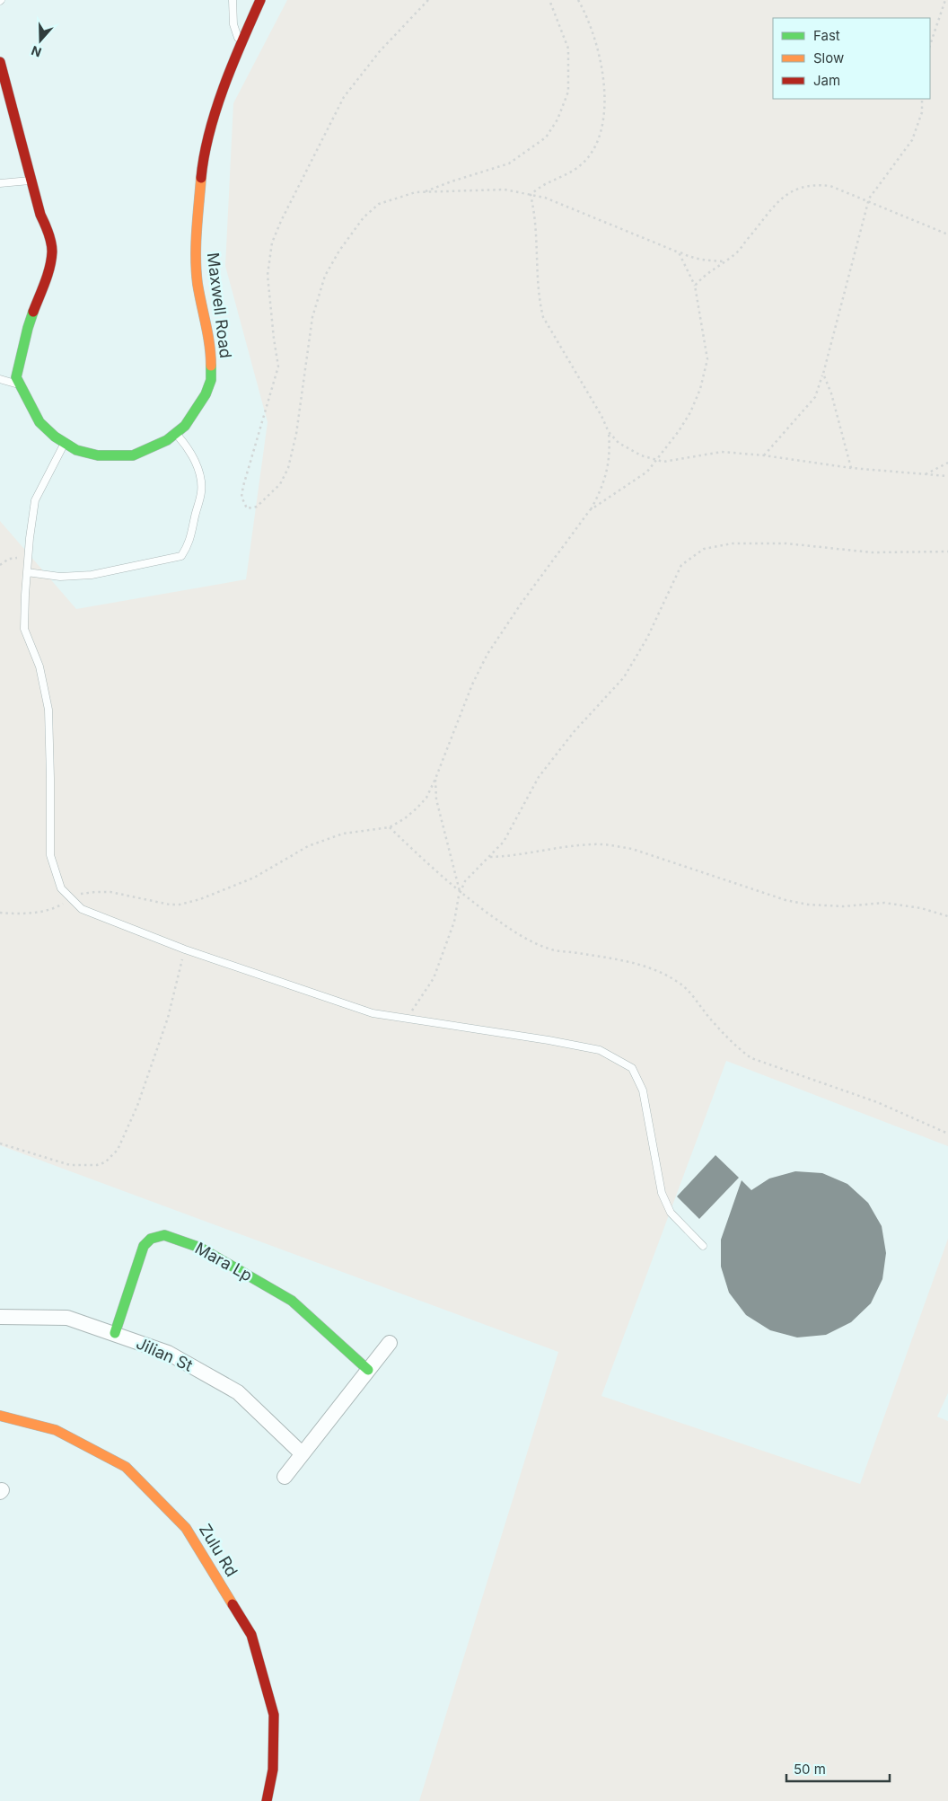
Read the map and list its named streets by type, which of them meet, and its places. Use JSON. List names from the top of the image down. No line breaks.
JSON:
{"streets":{"street":["Maxwell Road","Mara Lp","Jilian St","Zulu Rd"]},"crossings":[["Mara Lp","Jilian St"]],"legend":["Fast","Slow","Jam"],"scale_bar":"50 m","north":"bottom"}
